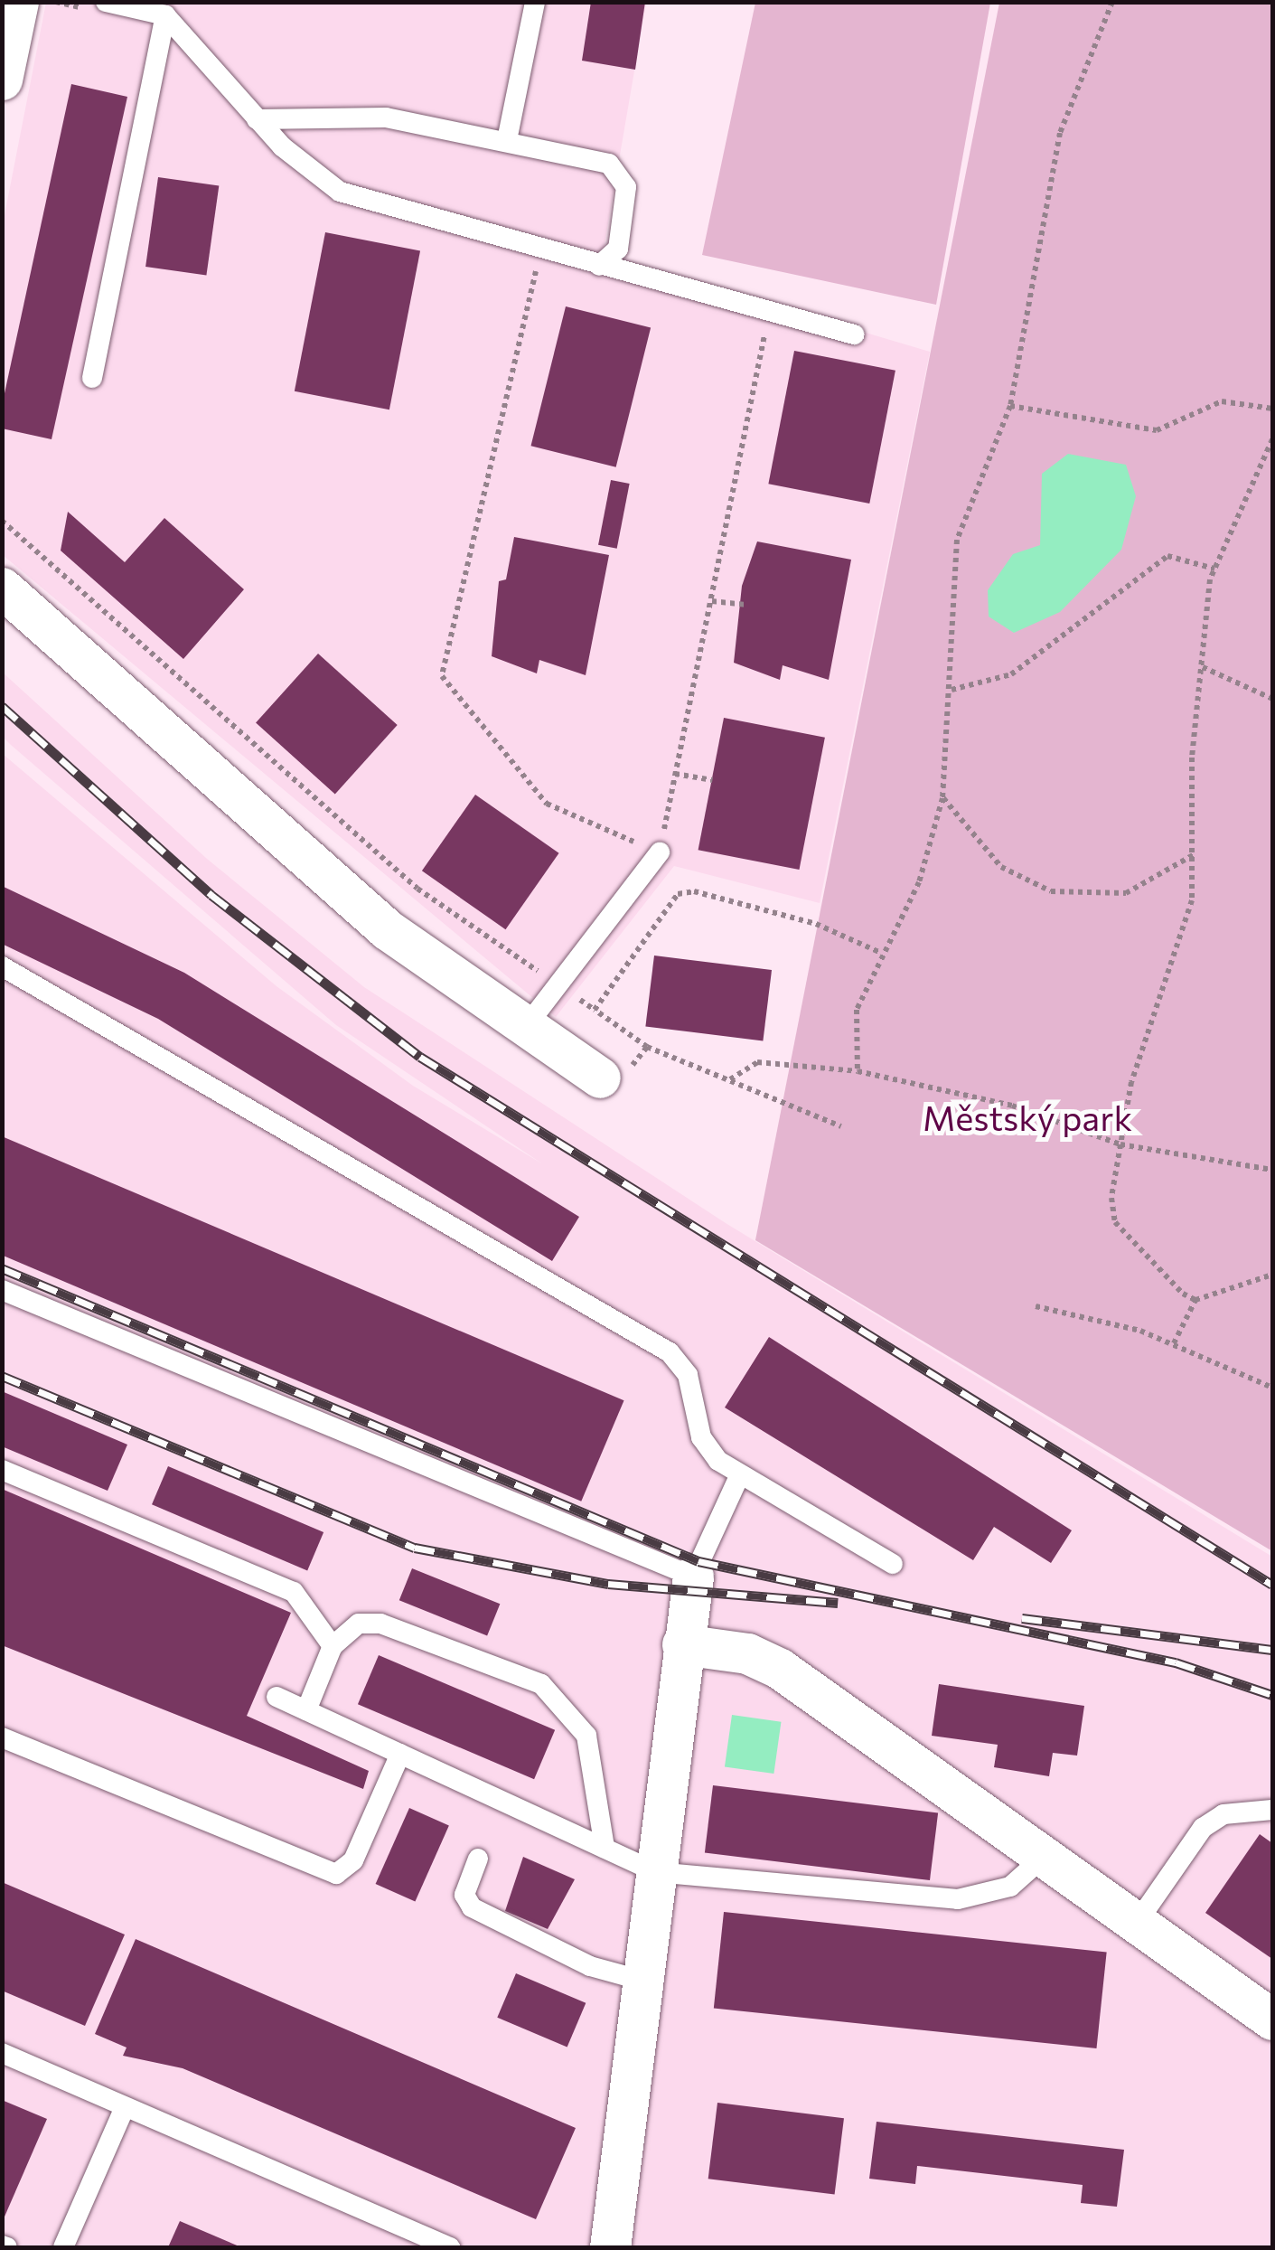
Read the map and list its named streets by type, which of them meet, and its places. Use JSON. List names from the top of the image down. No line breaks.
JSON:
{"parks":["Městský park"]}
